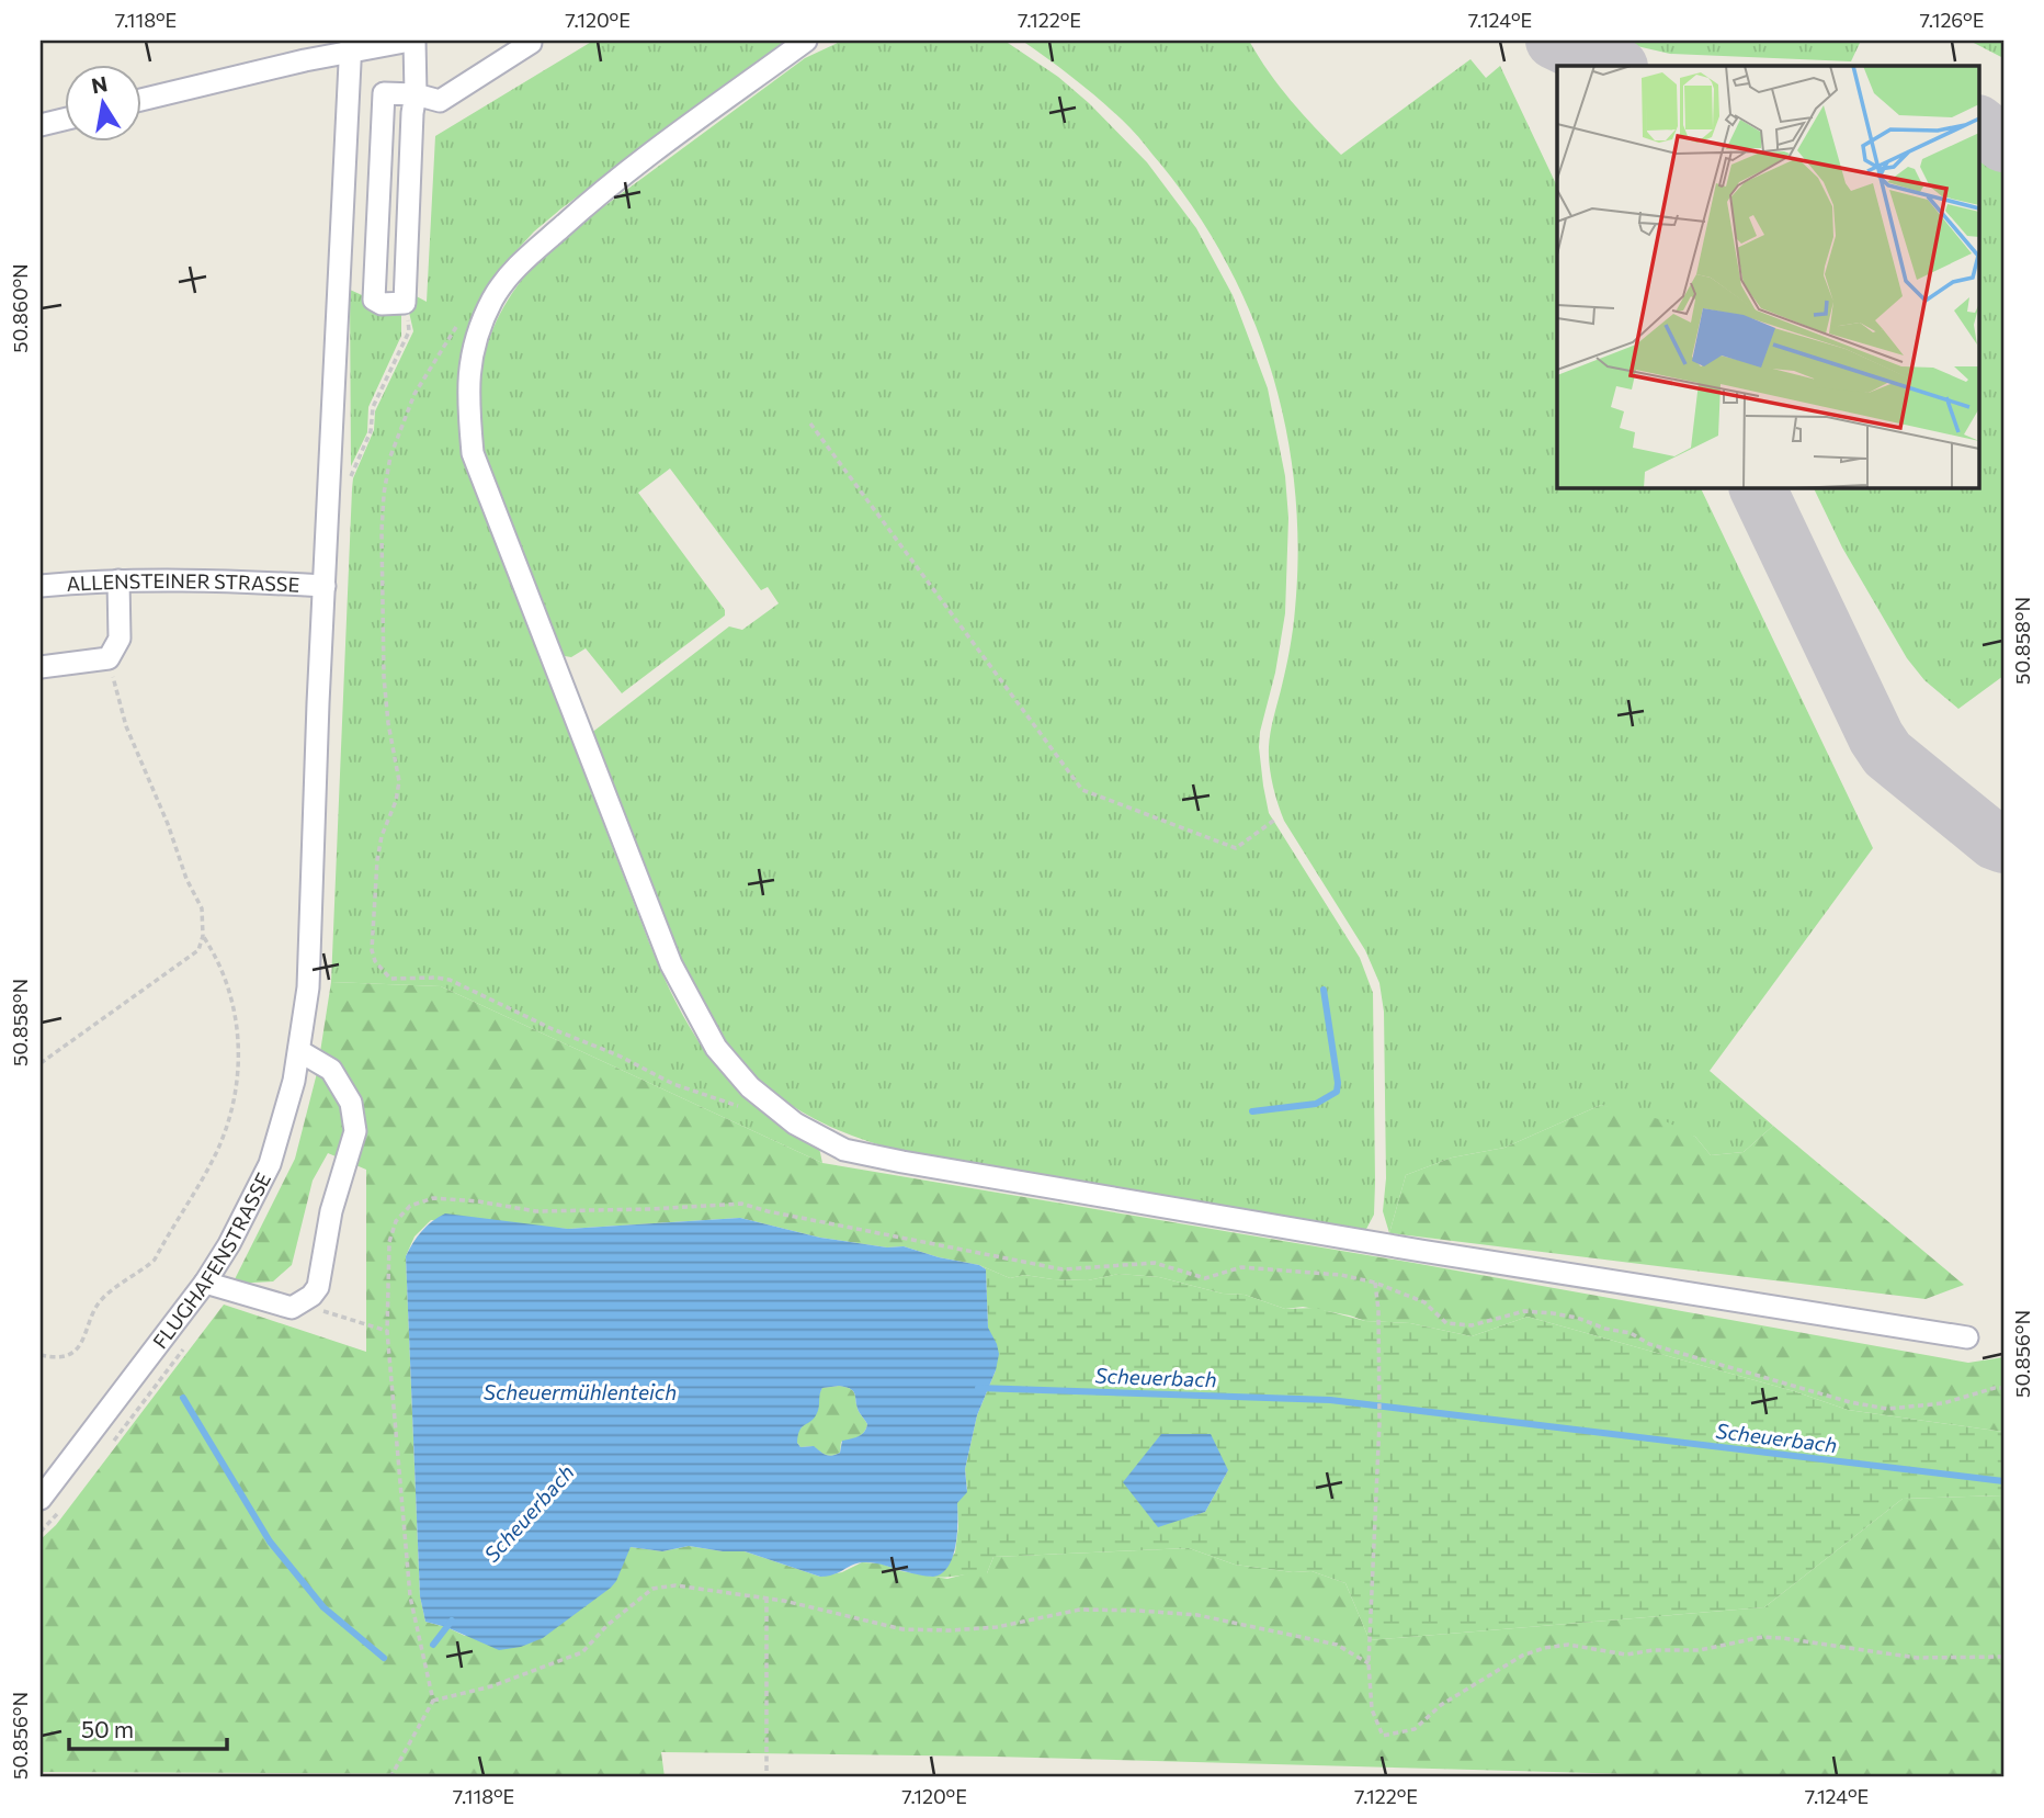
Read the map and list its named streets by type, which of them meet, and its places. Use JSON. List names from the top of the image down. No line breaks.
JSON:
{"streets":{"street":["ALLENSTEINER STRASSE","FLUGHAFENSTRASSE"]},"crossings":[["ALLENSTEINER STRASSE","FLUGHAFENSTRASSE"]],"water":["Scheuerbach","Scheuermühlenteich"],"scale_bar":"50 m","north":"top","coordinates":["7.118°E","7.120°E","7.122°E","7.124°E","7.126°E","50.860°N","50.858°N","50.856°N"]}
